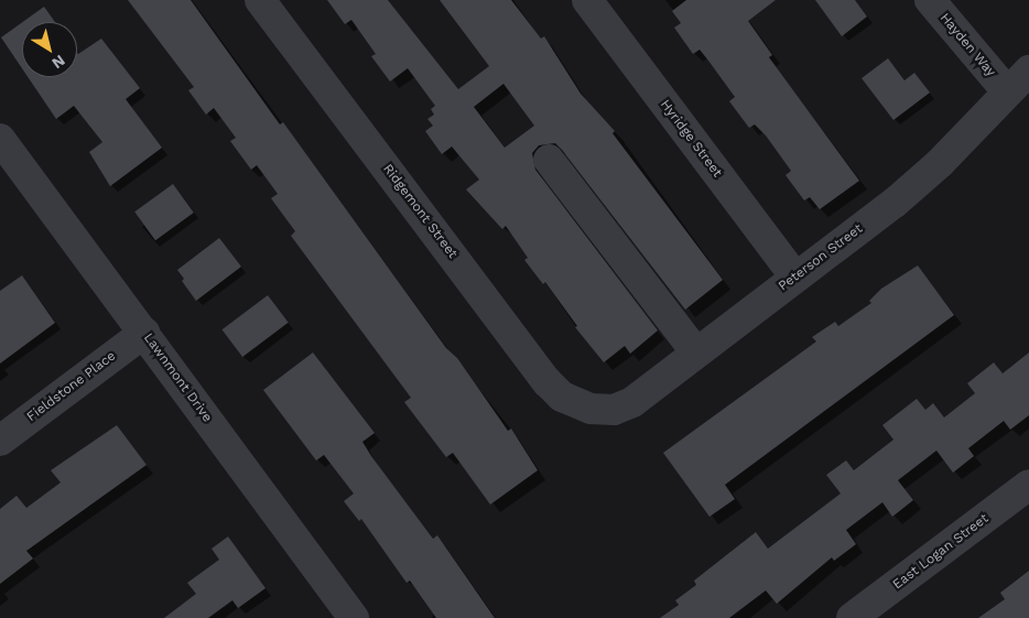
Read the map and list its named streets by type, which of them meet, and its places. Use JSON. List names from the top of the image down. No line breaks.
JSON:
{"streets":{"street":["Hayden Way","Hyridge Street","Ridgemont Street","Peterson Street","Lawnmont Drive","Fieldstone Place","East Logan Street"]},"crossings":[["Hayden Way","Peterson Street"],["Hyridge Street","Peterson Street"],["Ridgemont Street","Peterson Street"],["Lawnmont Drive","Fieldstone Place"]],"north":"bottom right"}
